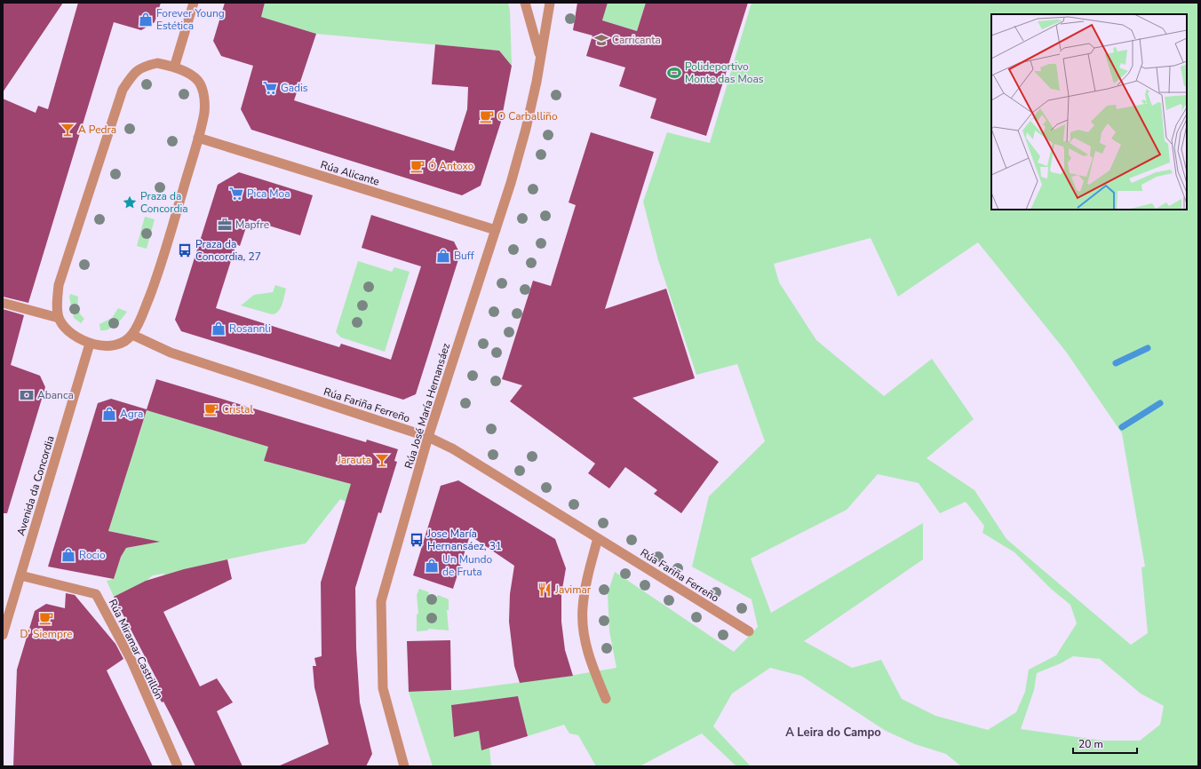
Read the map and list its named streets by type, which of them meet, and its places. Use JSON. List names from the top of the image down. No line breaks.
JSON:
{"streets":{"street":["Rúa Alicante","Rúa Fariña Ferreño","Rúa José María Hernansáez","Avenida da Concordia","Rúa Miramar Castrillón"]},"crossings":[["Rúa Alicante","Rúa José María Hernansáez"],["Rúa Fariña Ferreño","Rúa José María Hernansáez"],["Avenida da Concordia","Rúa Miramar Castrillón"]],"districts":["A Leira do Campo"],"places":{"shop":["Forever Young Estética","Buff","Rosannli","Agra","Rocio","Un Mundo de Fruta"],"school or university":["Carricanta"],"sports":["Polideportivo Monte das Moas"],"supermarket":["Gadis","Pica Moa"],"cafe":["O Carballiño","Ó Antoxo","Cristal","D' Siempre"],"bar":["A Pedra","Jarauta"],"place":["Praza da Concordia"],"office":["Mapfre"],"bus stop":["Praza da Concordia, 27","Jose María Hernansáez, 31"],"bank":["Abanca"],"restaurant":["Javimar"]},"scale_bar":"20 m"}
